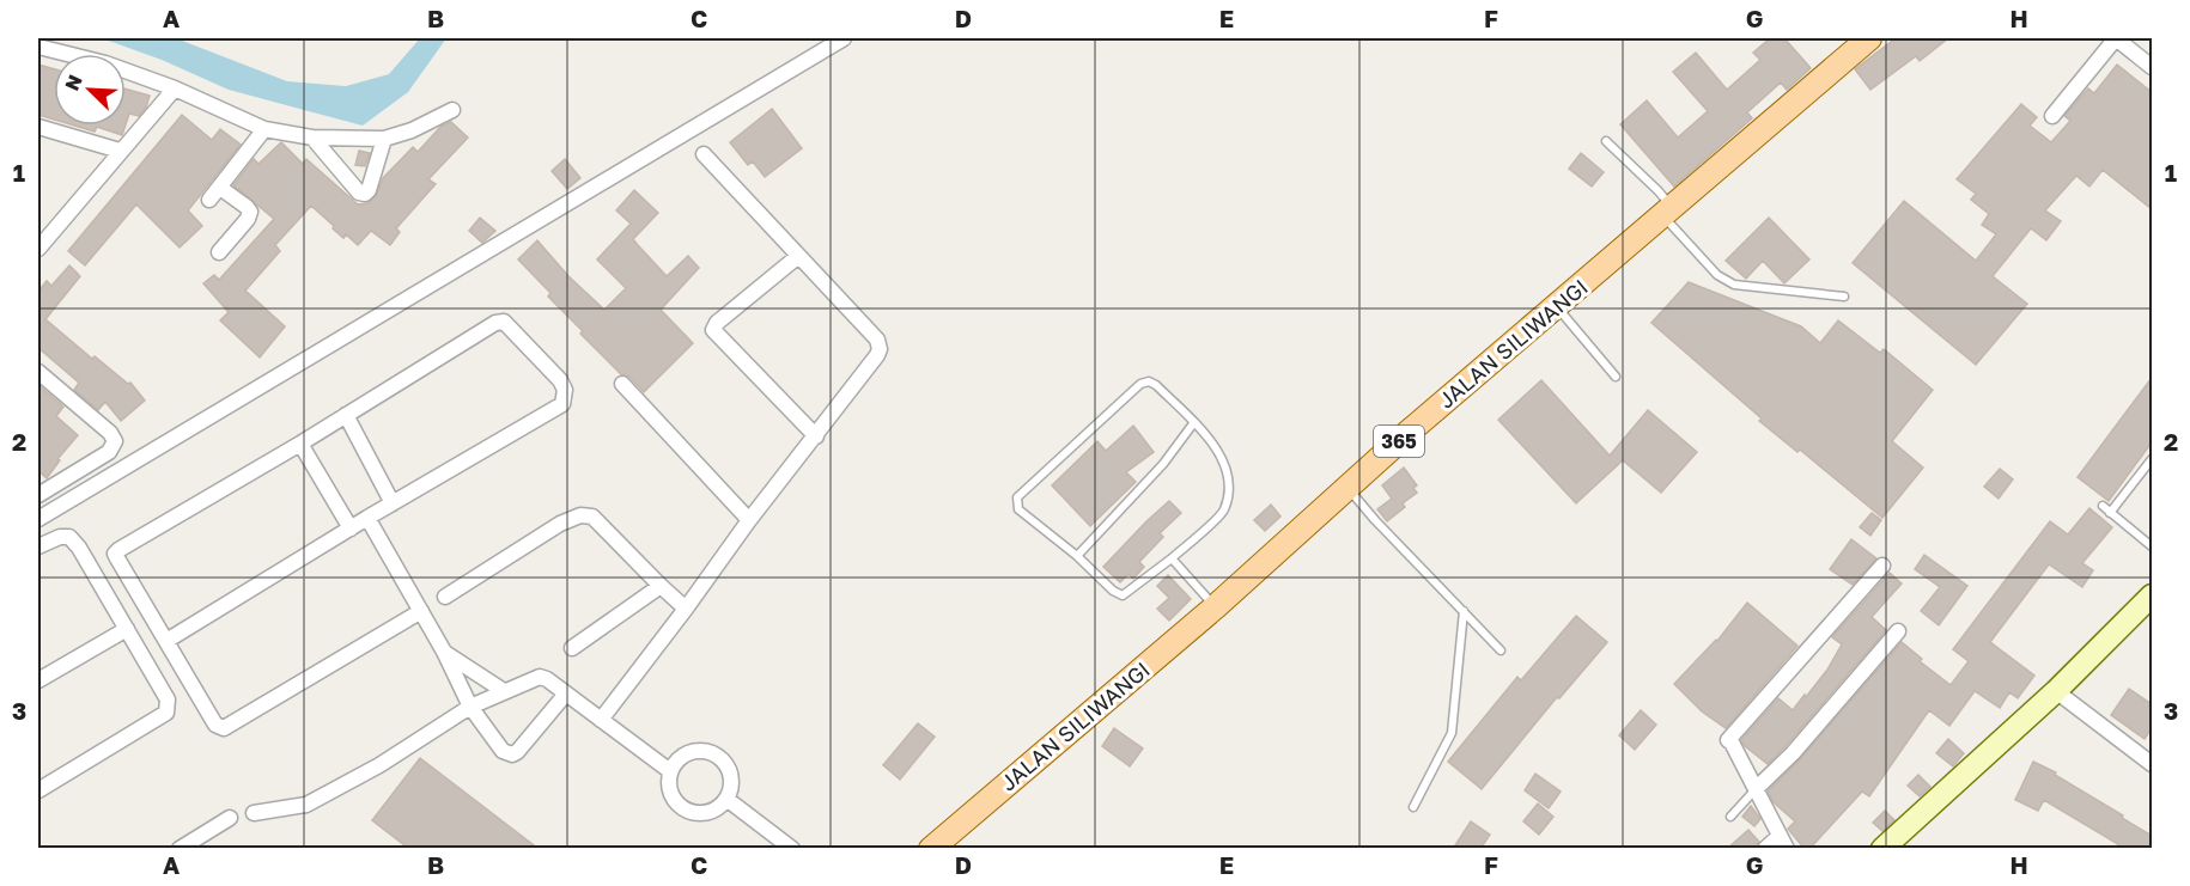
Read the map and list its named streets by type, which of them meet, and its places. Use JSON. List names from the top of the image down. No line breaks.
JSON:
{"streets":{"main road":["JALAN SILIWANGI","365"]},"north":"top left","grid":{"columns":["A","B","C","D","E","F","G","H"],"rows":["1","2","3"]}}
